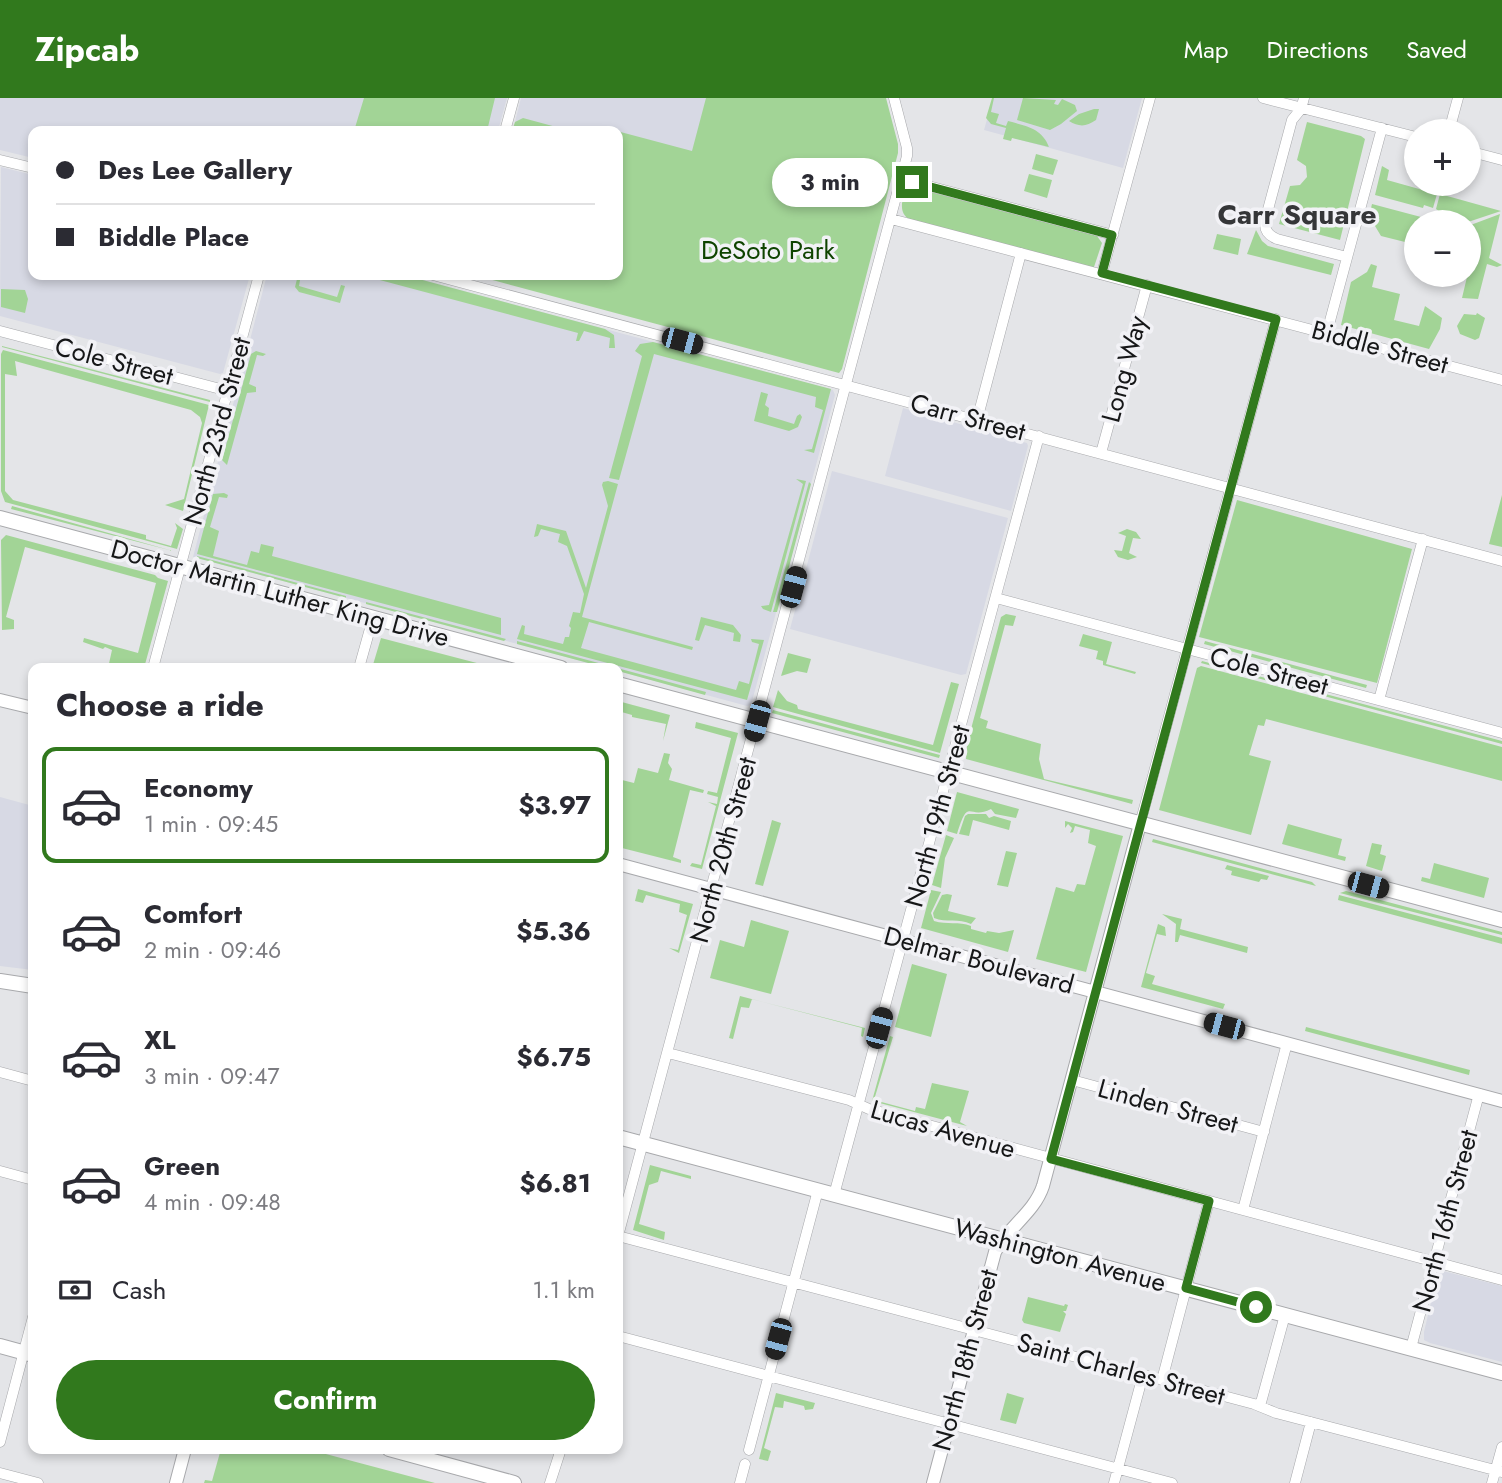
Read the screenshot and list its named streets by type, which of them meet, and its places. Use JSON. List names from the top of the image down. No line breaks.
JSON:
{"streets":{"main road":["Doctor Martin Luther King Drive","Washington Avenue"],"street":["Biddle Street","Cole Street","Long Way","Carr Street","North 23rd Street","North 19th Street","North 20th Street","Delmar Boulevard","Linden Street","Lucas Avenue","North 16th Street","North 18th Street","Saint Charles Street"]},"crossings":[["Biddle Street","Long Way"],["Biddle Street","North 20th Street"],["Biddle Street","North 18th Street"],["Cole Street","North 23rd Street"],["Cole Street","North 19th Street"],["Cole Street","North 18th Street"],["Long Way","Carr Street"],["Carr Street","North 19th Street"],["Carr Street","North 20th Street"],["Carr Street","North 18th Street"],["North 23rd Street","Doctor Martin Luther King Drive"],["North 19th Street","Delmar Boulevard"],["North 19th Street","Lucas Avenue"],["North 19th Street","Washington Avenue"],["North 20th Street","Delmar Boulevard"],["North 20th Street","Lucas Avenue"],["North 20th Street","Washington Avenue"],["Delmar Boulevard","North 16th Street"],["Delmar Boulevard","North 18th Street"],["Linden Street","North 18th Street"],["Lucas Avenue","North 16th Street"],["Lucas Avenue","North 18th Street"],["North 16th Street","Washington Avenue"],["Washington Avenue","North 18th Street"],["North 18th Street","Saint Charles Street"]],"districts":["Carr Square"],"parks":["DeSoto Park"],"page":{"header":"Zipcab","nav":["Map","Directions","Saved"],"map_buttons":["+","−"],"banner":["Des Lee Gallery","Biddle Place"],"bubble":"3 min","heading":"Choose a ride","list":[{"name":"Economy","note":"1 min · 09:45","value":"$3.97"},{"name":"Comfort","note":"2 min · 09:46","value":"$5.36"},{"name":"XL","note":"3 min · 09:47","value":"$6.75"},{"name":"Green","note":"4 min · 09:48","value":"$6.81"}],"pay":["Cash","1.1 km"],"buttons":"Confirm"}}
